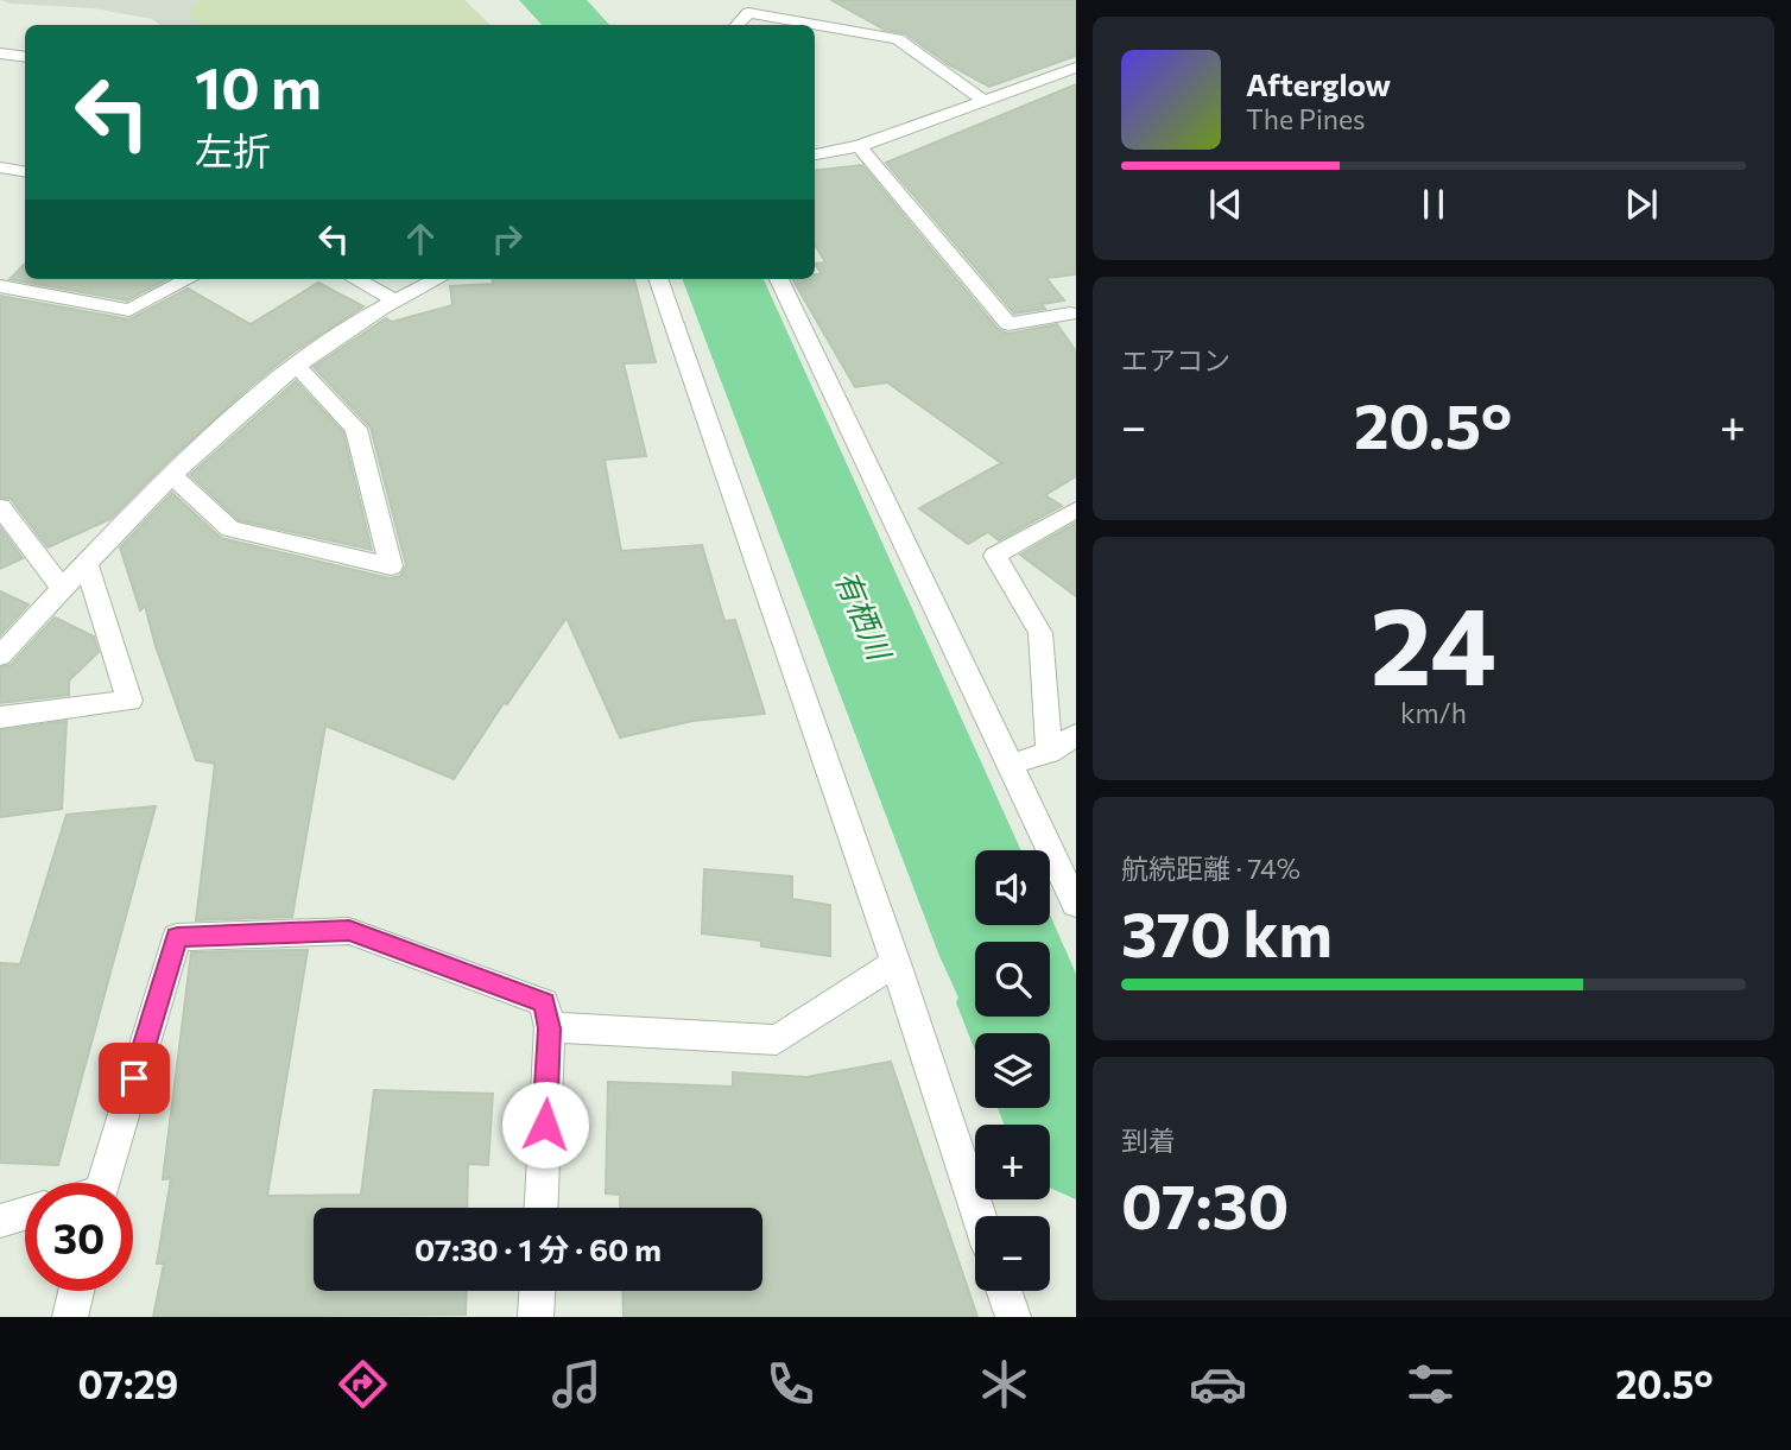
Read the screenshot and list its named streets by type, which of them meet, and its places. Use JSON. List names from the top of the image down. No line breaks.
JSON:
{"water":["有栖川"],"page":{"turn":["10 m","左折"],"song":["Afterglow","The Pines"],"tile":["エアコン",["24","km/h"],["航続距離 · 74%","370 km"],["到着","07:30"]],"heat":["−","20.5°","+"],"map_buttons":["+","−"],"limit":"30","trip":"07:30 · 1 分 · 60 m","tabs":["07:29","20.5°"]}}
